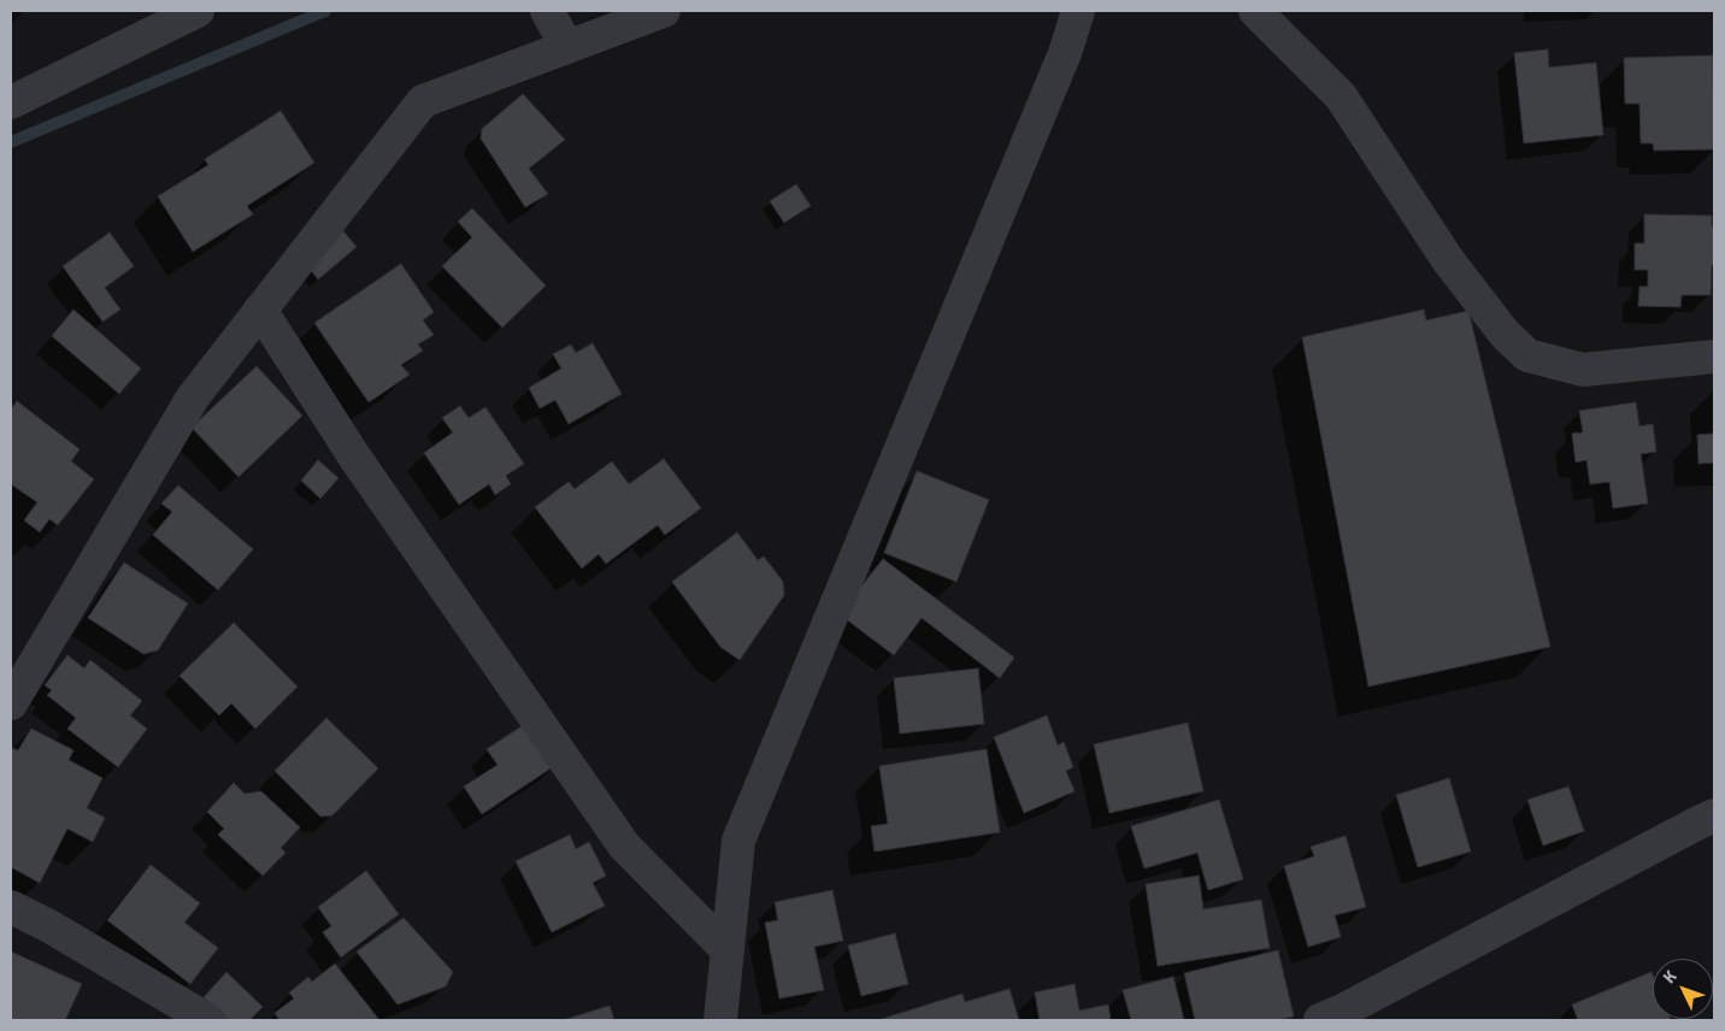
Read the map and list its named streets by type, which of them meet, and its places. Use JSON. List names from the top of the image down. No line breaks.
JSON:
{"north":"top left"}
